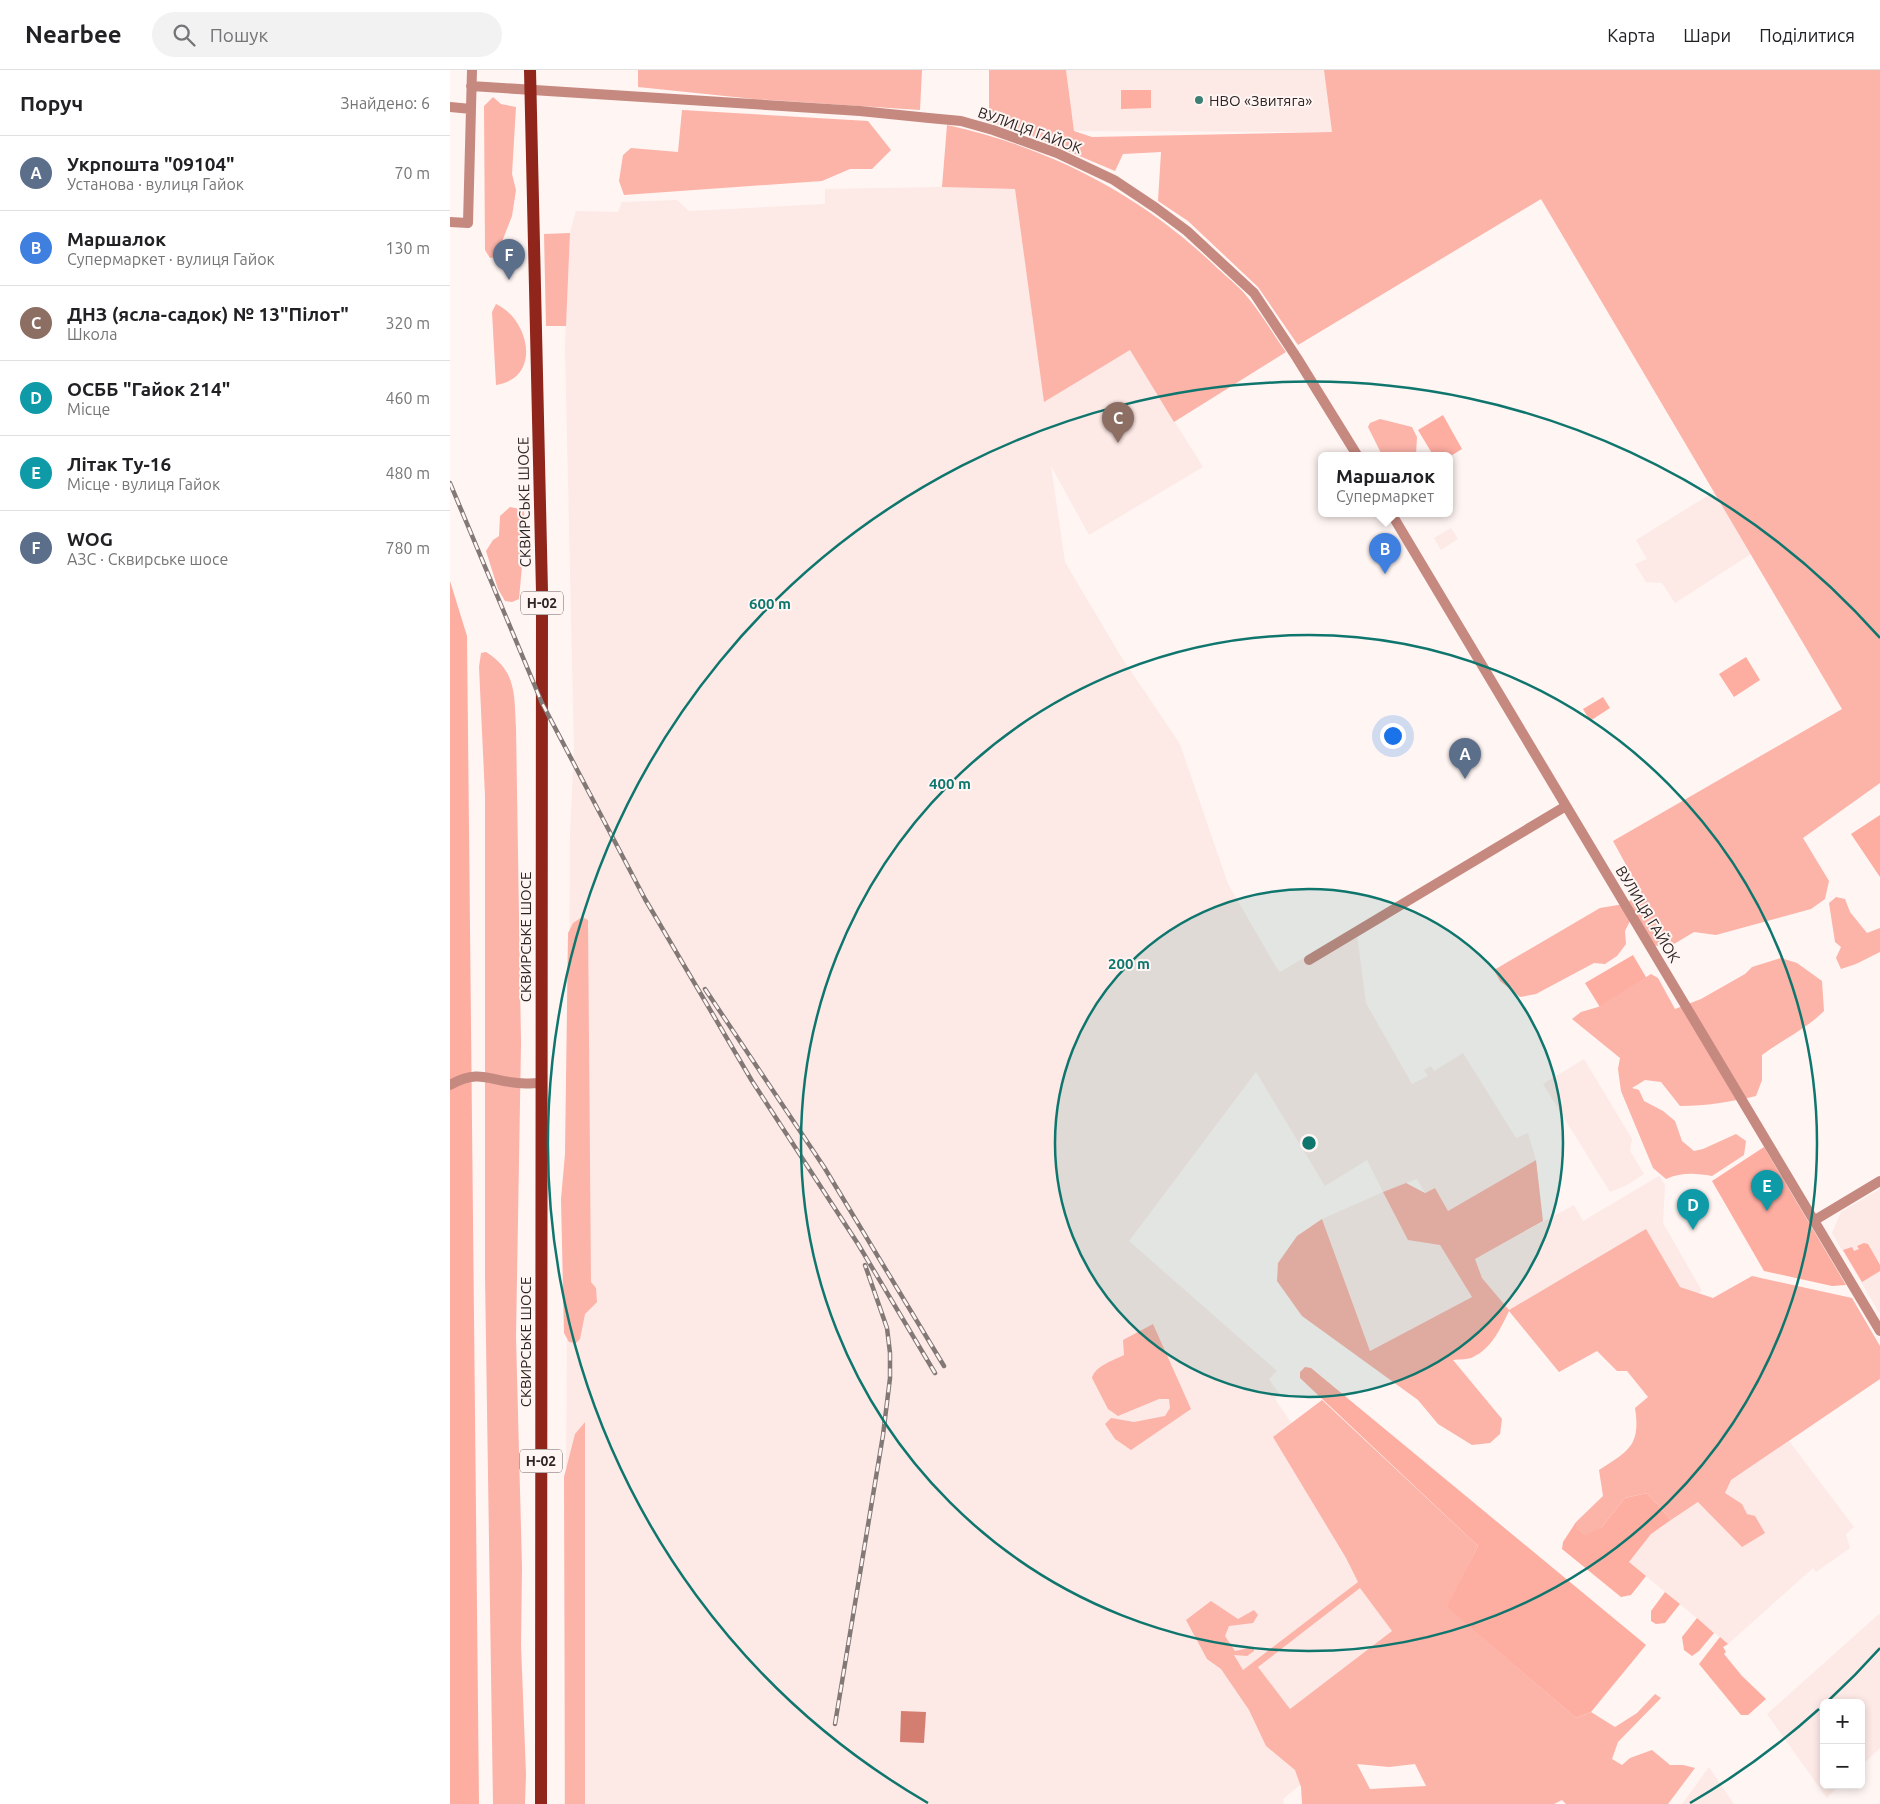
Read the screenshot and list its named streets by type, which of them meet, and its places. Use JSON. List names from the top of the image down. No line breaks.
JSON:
{"streets":{"main road":["СКВИРСЬКЕ ШОСЕ","Н-02"],"street":["ВУЛИЦЯ ГАЙОК"]},"crossings":[["ВУЛИЦЯ ГАЙОК","СКВИРСЬКЕ ШОСЕ"]],"places":["НВО «Звитяга»"],"page":{"header":"Nearbee","search":"Пошук","nav":["Карта","Шари","Поділитися"],"heading":["Поруч","Знайдено: 6"],"list":[{"mark":"A","name":"Укрпошта \"09104\"","note":"Установа · вулиця Гайок","value":"70 m"},{"mark":"B","name":"Маршалок","note":"Супермаркет · вулиця Гайок","value":"130 m"},{"mark":"C","name":"ДНЗ (ясла-садок) № 13\"Пілот\"","note":"Школа","value":"320 m"},{"mark":"D","name":"ОСББ \"Гайок 214\"","note":"Місце","value":"460 m"},{"mark":"E","name":"Літак Ту-16","note":"Місце · вулиця Гайок","value":"480 m"},{"mark":"F","name":"WOG","note":"АЗС · Сквирське шосе","value":"780 m"}],"pins":["F","C","B","A","E","D"],"popup":["Маршалок","Супермаркет"],"map_buttons":["+","−"]},"rings":["600 m","400 m","200 m"]}
